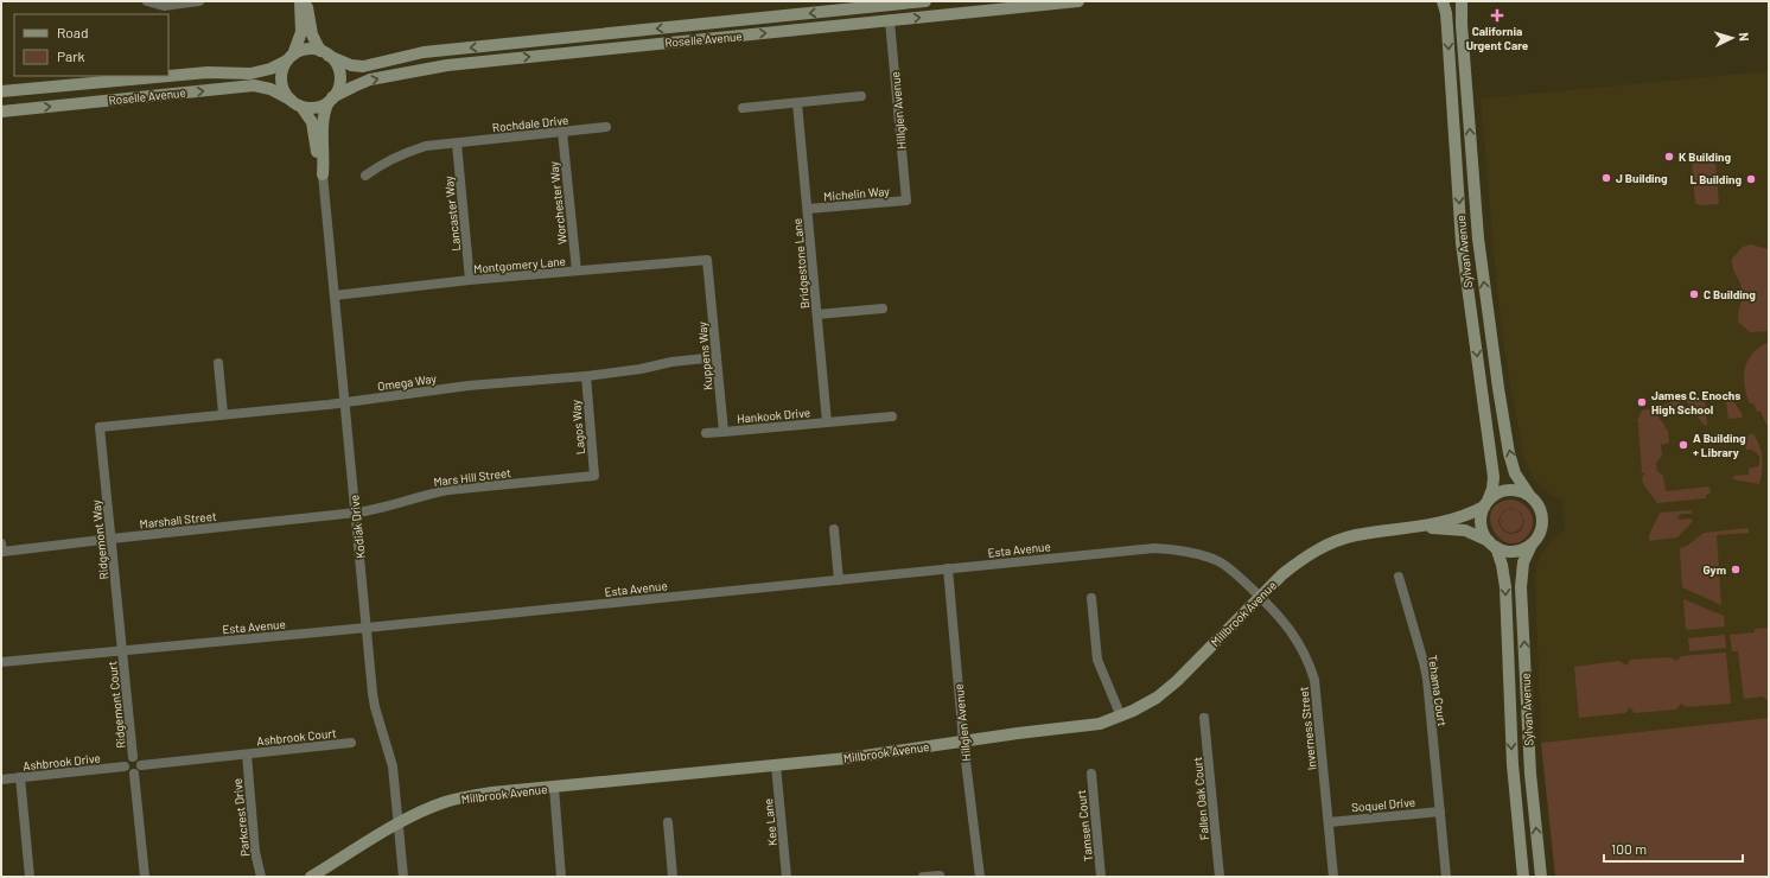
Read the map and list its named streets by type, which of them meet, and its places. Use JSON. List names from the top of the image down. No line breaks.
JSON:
{"streets":{"main road":["Roselle Avenue","Sylvan Avenue","Kodiak Drive","Millbrook Avenue"],"street":["Hillglen Avenue","Rochdale Drive","Michelin Way","Worchester Way","Lancaster Way","Bridgestone Lane","Montgomery Lane","Kuppens Way","Omega Way","Hankook Drive","Lagos Way","Mars Hill Street","Marshall Street","Ridgemont Way","Esta Avenue","Tehama Court","Ridgemont Court","Inverness Street","Ashbrook Court","Ashbrook Drive","Fallen Oak Court","Soquel Drive","Parkcrest Drive","Kee Lane","Tamsen Court"]},"crossings":[["Roselle Avenue","Hillglen Avenue"],["Roselle Avenue","Kodiak Drive"],["Hillglen Avenue","Michelin Way"],["Hillglen Avenue","Esta Avenue"],["Hillglen Avenue","Millbrook Avenue"],["Rochdale Drive","Worchester Way"],["Rochdale Drive","Lancaster Way"],["Michelin Way","Bridgestone Lane"],["Worchester Way","Montgomery Lane"],["Lancaster Way","Montgomery Lane"],["Sylvan Avenue","Millbrook Avenue"],["Bridgestone Lane","Hankook Drive"],["Montgomery Lane","Kuppens Way"],["Montgomery Lane","Kodiak Drive"],["Kuppens Way","Omega Way"],["Kuppens Way","Hankook Drive"],["Omega Way","Lagos Way"],["Omega Way","Kodiak Drive"],["Omega Way","Ridgemont Way"],["Lagos Way","Mars Hill Street"],["Mars Hill Street","Marshall Street"],["Mars Hill Street","Kodiak Drive"],["Marshall Street","Kodiak Drive"],["Marshall Street","Ridgemont Way"],["Kodiak Drive","Esta Avenue"],["Kodiak Drive","Millbrook Avenue"],["Ridgemont Way","Esta Avenue"],["Ridgemont Way","Ridgemont Court"],["Esta Avenue","Millbrook Avenue"],["Esta Avenue","Ridgemont Court"],["Esta Avenue","Inverness Street"],["Millbrook Avenue","Inverness Street"],["Millbrook Avenue","Kee Lane"],["Tehama Court","Soquel Drive"],["Ridgemont Court","Ashbrook Drive"],["Inverness Street","Soquel Drive"],["Ashbrook Court","Parkcrest Drive"]],"places":{"health":["California Urgent Care"],"other":["K Building","J Building","L Building","C Building","James C. Enochs High School","A Building + Library","Gym"]},"legend":["Road","Park"],"scale_bar":"100 m","north":"right"}
